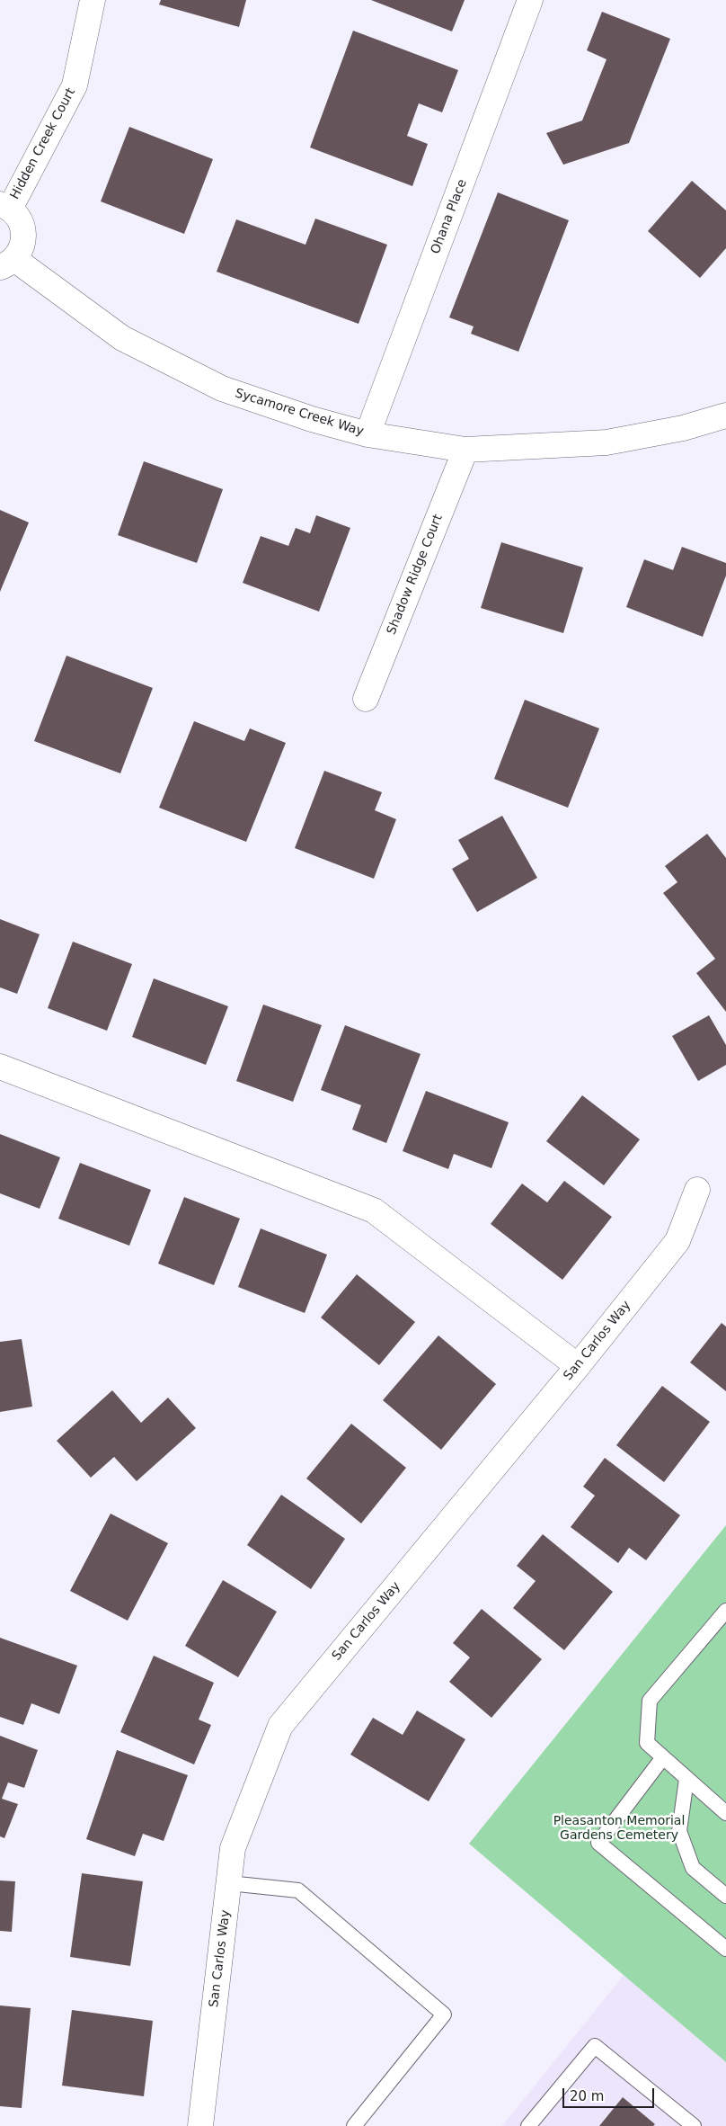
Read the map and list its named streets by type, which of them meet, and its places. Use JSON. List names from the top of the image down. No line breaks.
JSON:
{"streets":{"street":["Hidden Creek Court","Ohana Place","Sycamore Creek Way","Shadow Ridge Court","San Carlos Way"]},"crossings":[["Ohana Place","Sycamore Creek Way"],["Sycamore Creek Way","Shadow Ridge Court"]],"parks":["Pleasanton Memorial Gardens Cemetery"],"scale_bar":"20 m"}
